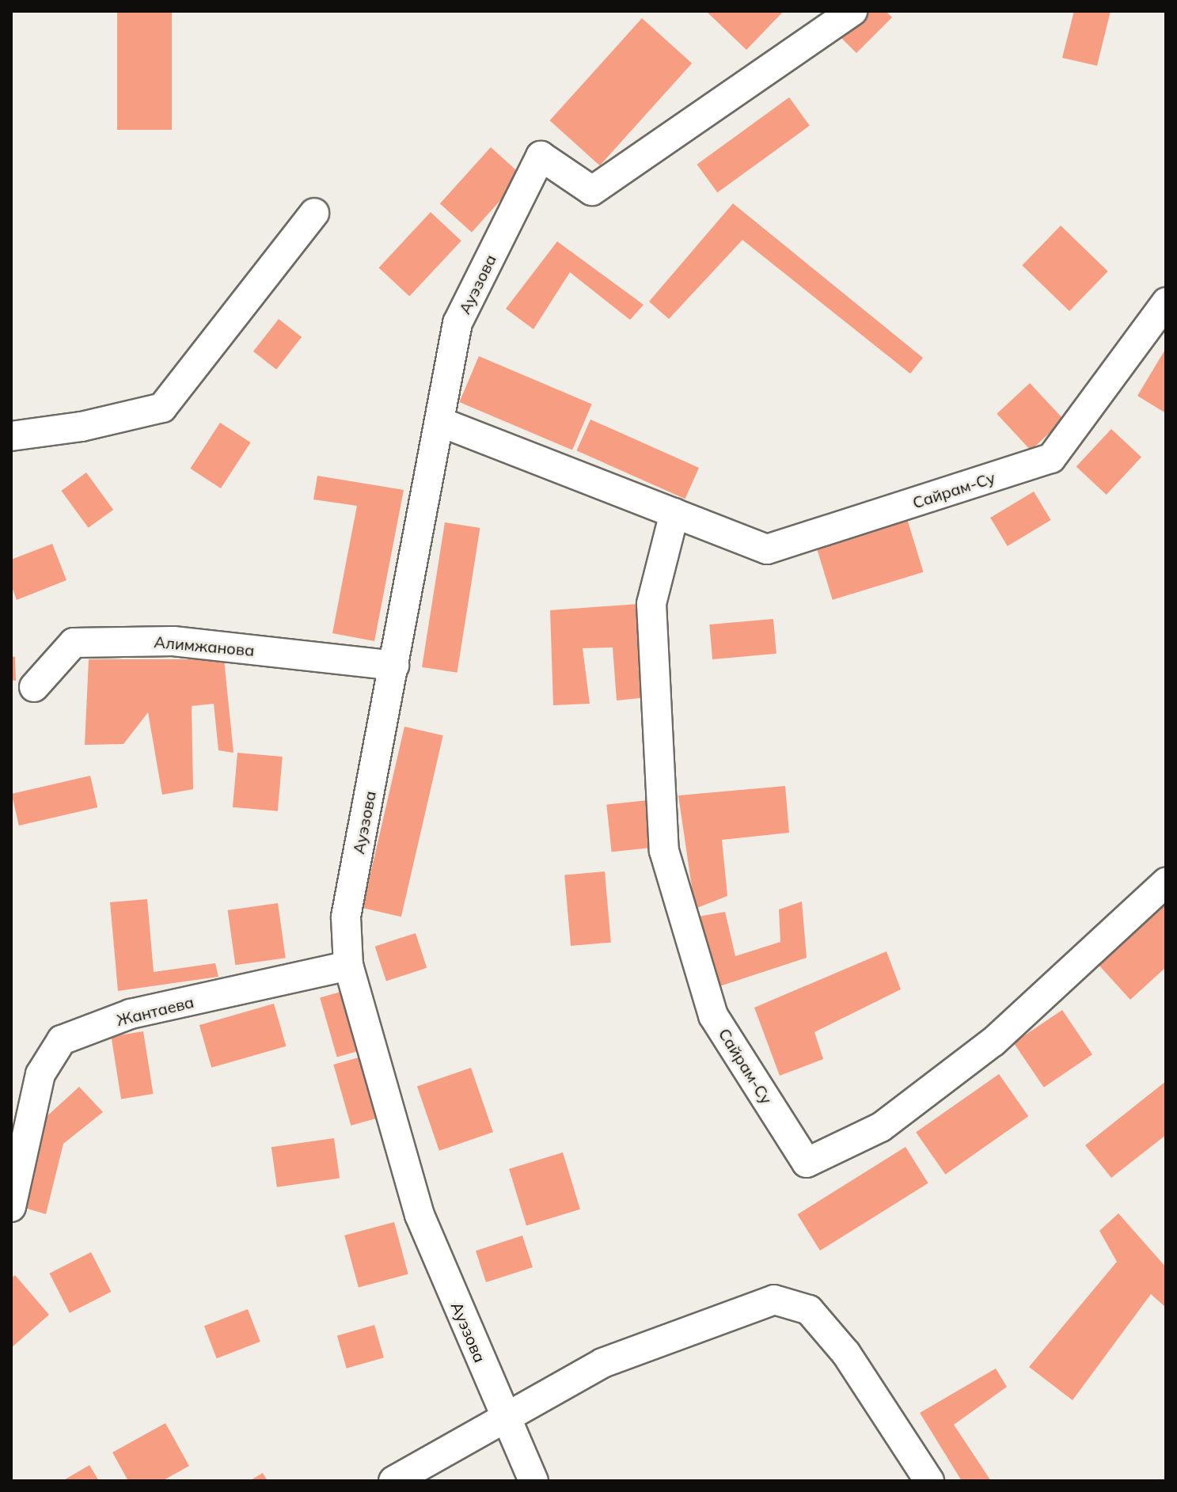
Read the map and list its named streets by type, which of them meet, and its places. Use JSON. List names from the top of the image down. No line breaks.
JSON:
{"streets":{"street":["Ауэзова","Сайрам-Су","Алимжанова","Жантаева"]},"crossings":[["Ауэзова","Сайрам-Су"],["Ауэзова","Алимжанова"],["Ауэзова","Жантаева"]]}
